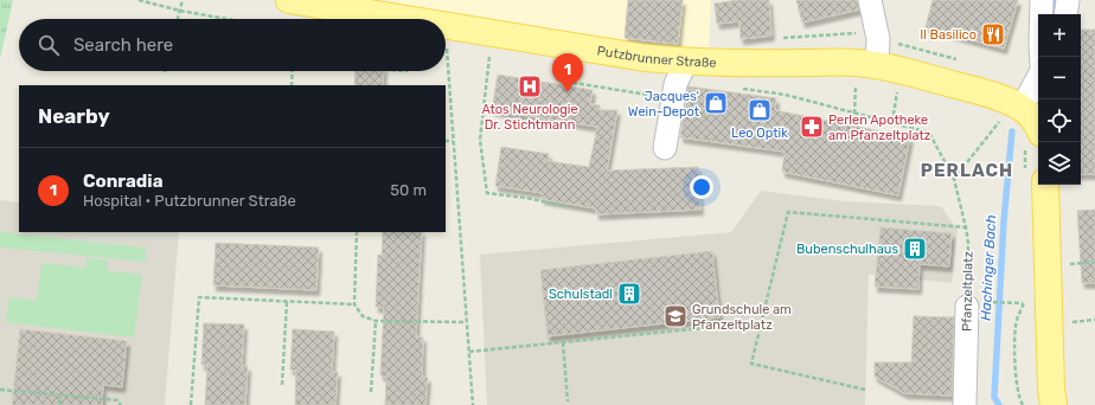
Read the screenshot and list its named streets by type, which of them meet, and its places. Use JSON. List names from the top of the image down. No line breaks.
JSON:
{"streets":{"main road":["Putzbrunner Straße"],"street":["Pfanzeltplatz"]},"districts":["PERLACH"],"water":["Hachinger Bach"],"places":{"restaurant":["Il Basilico"],"hospital":["Atos Neurologie Dr. Stichtmann"],"shop":["Jacques' Wein-Depot","Leo Optik"],"pharmacy":["Perlen Apotheke am Pfanzeltplatz"],"building":["Bubenschulhaus","Schulstadl"],"school or university":["Grundschule am Pfanzeltplatz"]},"page":{"map_buttons":["+","−"],"search":"Search here","pins":"1","heading":"Nearby","list":[{"mark":"1","name":"Conradia","note":"Hospital · Putzbrunner Straße","value":"50 m"}]}}
